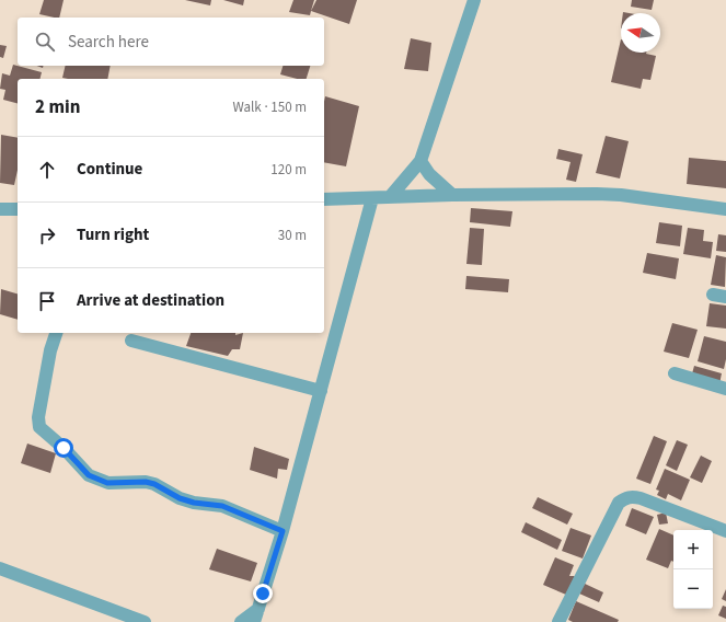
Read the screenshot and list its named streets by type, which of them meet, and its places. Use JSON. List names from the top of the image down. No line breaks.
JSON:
{"north":"left","page":{"search":"Search here","heading":["2 min","Walk · 150 m"],"list":[["Continue","120 m"],["Turn right","30 m"],"Arrive at destination"],"map_buttons":["+","−"]}}
